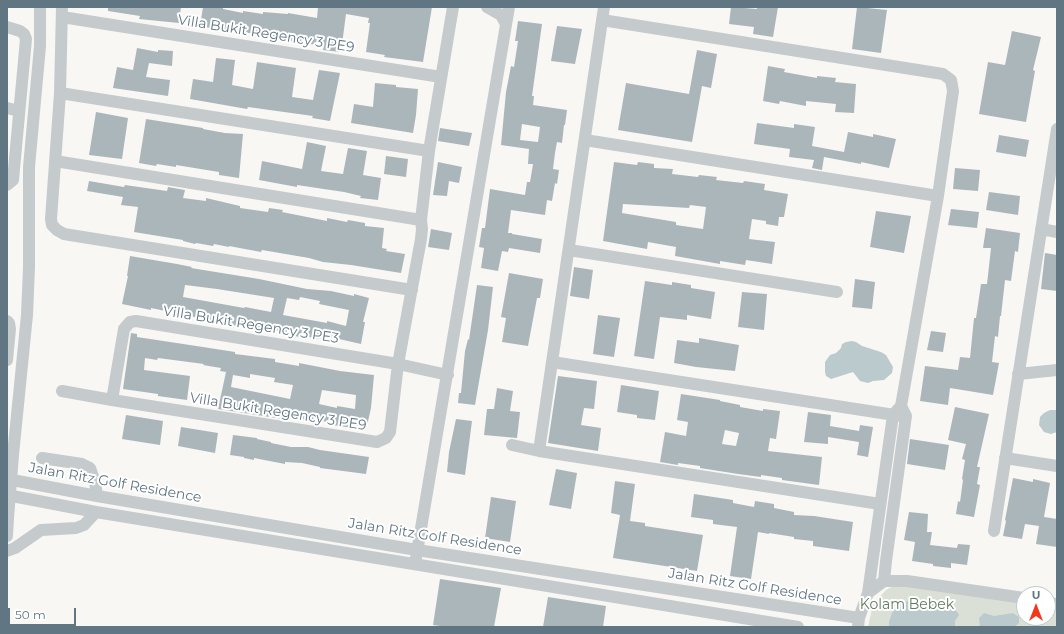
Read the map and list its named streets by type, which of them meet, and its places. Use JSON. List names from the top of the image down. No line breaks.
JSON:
{"streets":{"street":["Villa Bukit Regency 3 PE9","Villa Bukit Regency 3 PE3","Jalan Ritz Golf Residence"]},"crossings":[["Villa Bukit Regency 3 PE9","Villa Bukit Regency 3 PE3"]],"parks":["Kolam Bebek"],"scale_bar":"50 m","north":"top"}
